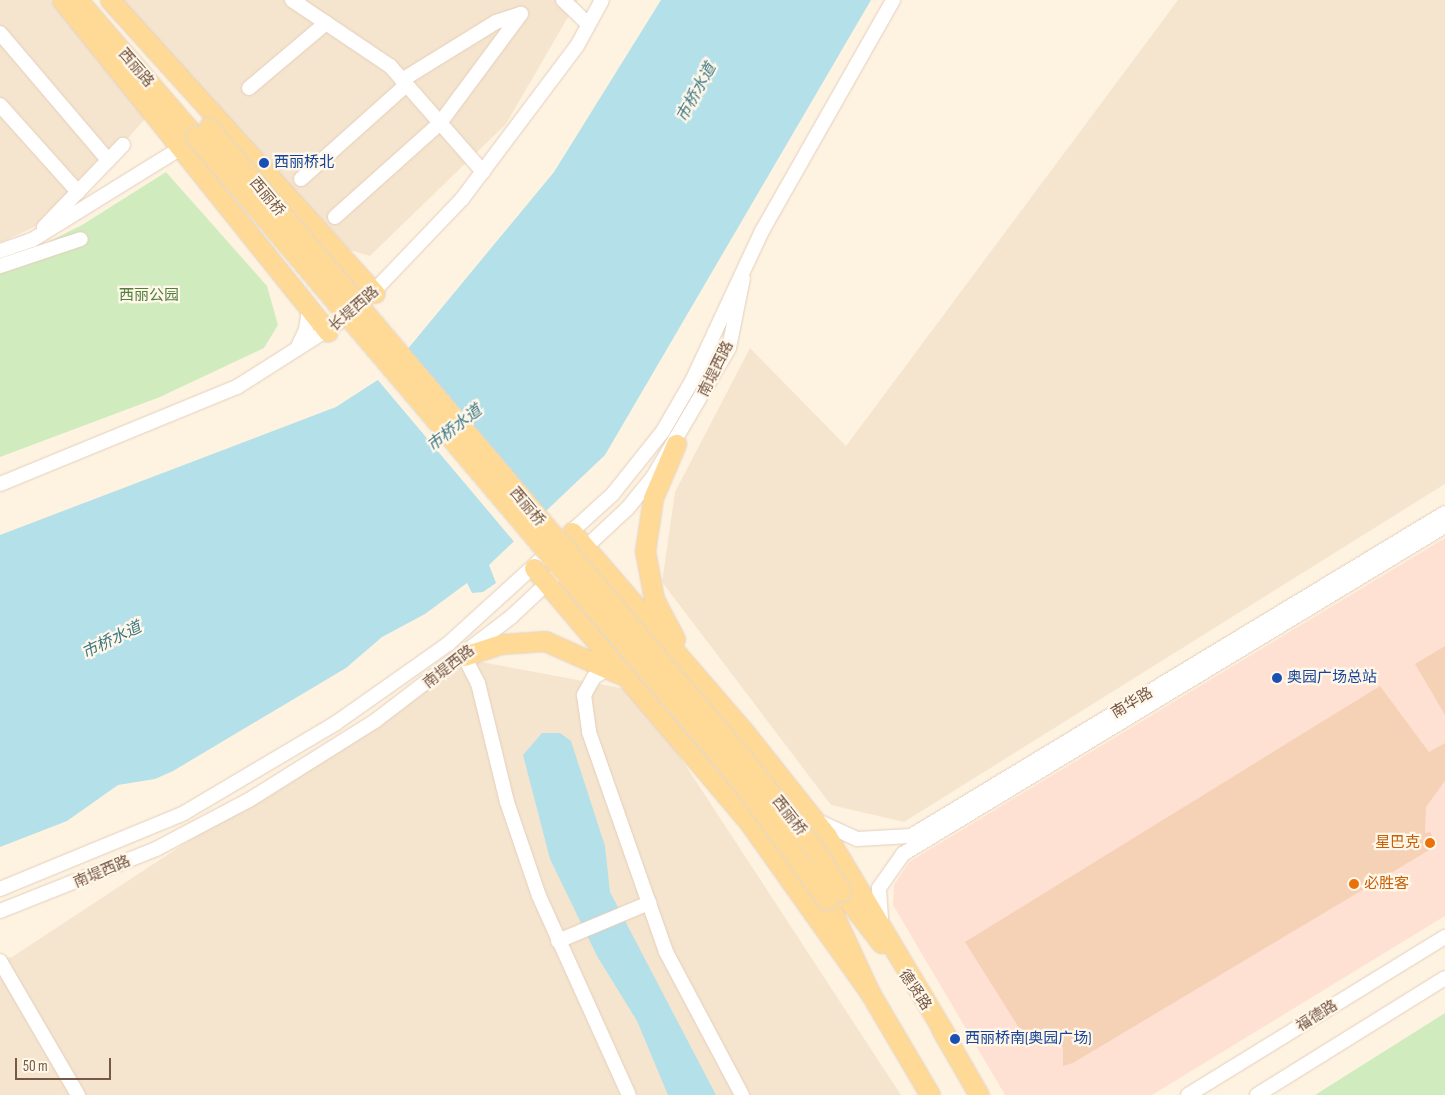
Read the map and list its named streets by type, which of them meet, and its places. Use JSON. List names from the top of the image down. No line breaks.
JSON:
{"streets":{"main road":["西丽路","西丽桥","德贤路"],"street":["长堤西路","南堤西路","南华路","福德路"]},"crossings":[["西丽路","西丽桥"],["西丽桥","德贤路"]],"water":["市桥水道"],"parks":["西丽公园"],"places":["西丽桥北","奥园广场总站","星巴克","必胜客","西丽桥南(奥园广场)"],"scale_bar":"50 m"}
